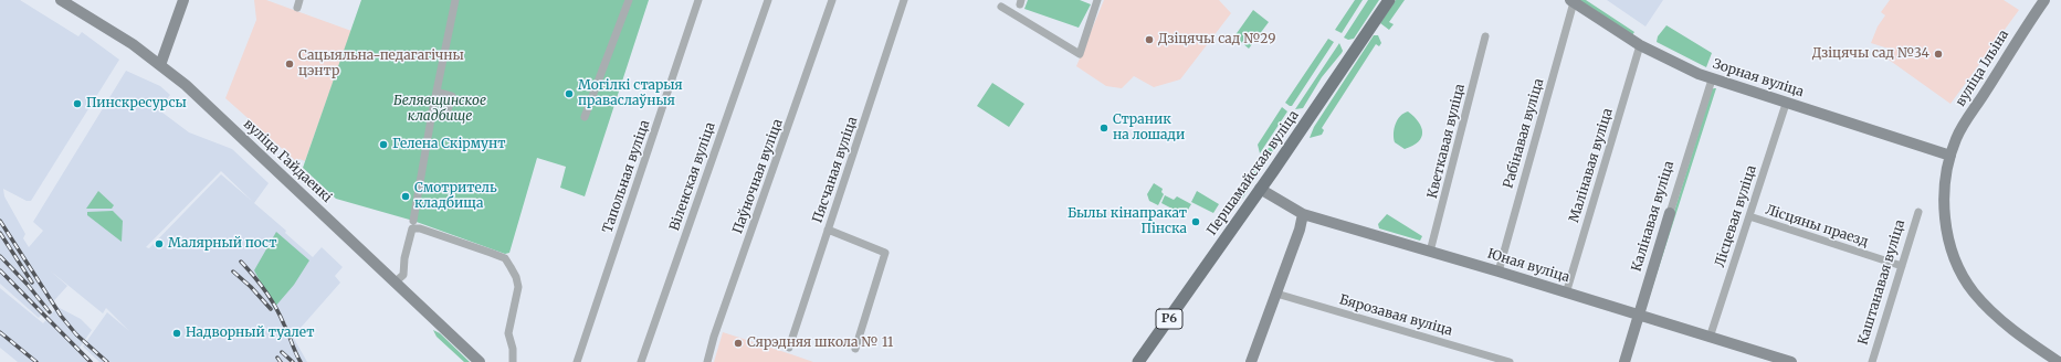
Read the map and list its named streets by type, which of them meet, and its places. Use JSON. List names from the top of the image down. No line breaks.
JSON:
{"streets":{"main road":["Першамайская вуліца","Р6"],"street":["вуліца Ільіна","Зорная вуліца","Рабінавая вуліца","Кветкавая вуліца","вуліца Гайдаенкі","Малінавая вуліца","Пясчаная вуліца","Тапольная вуліца","Віленская вуліца","Паўночная вуліца","Калінавая вуліца","Лісцевая вуліца","Лісцяны праезд","Юная вуліца","Каштанавая вуліца","Бярозавая вуліца"]},"crossings":[["вуліца Ільіна","Зорная вуліца"],["Зорная вуліца","Рабінавая вуліца"],["Зорная вуліца","Малінавая вуліца"],["Зорная вуліца","Калінавая вуліца"],["Зорная вуліца","Лісцевая вуліца"],["Рабінавая вуліца","Юная вуліца"],["Кветкавая вуліца","Юная вуліца"],["Малінавая вуліца","Юная вуліца"],["Першамайская вуліца","Юная вуліца"],["Калінавая вуліца","Юная вуліца"],["Лісцевая вуліца","Лісцяны праезд"],["Лісцевая вуліца","Юная вуліца"],["Лісцяны праезд","Каштанавая вуліца"]],"parks":["Белявщинское кладбище"],"places":["Дзіцячы сад №29","Дзіцячы сад №34","Сацыяльна-педагагічны цэнтр","Могілкі старыя праваслаўныя","Пинскресурсы","Страник на лошади","Гелена Скірмунт","Смотритель кладбища","Былы кінапракат Пінска","Малярный пост","Надворный туалет","Сярэдняя школа № 11"]}
